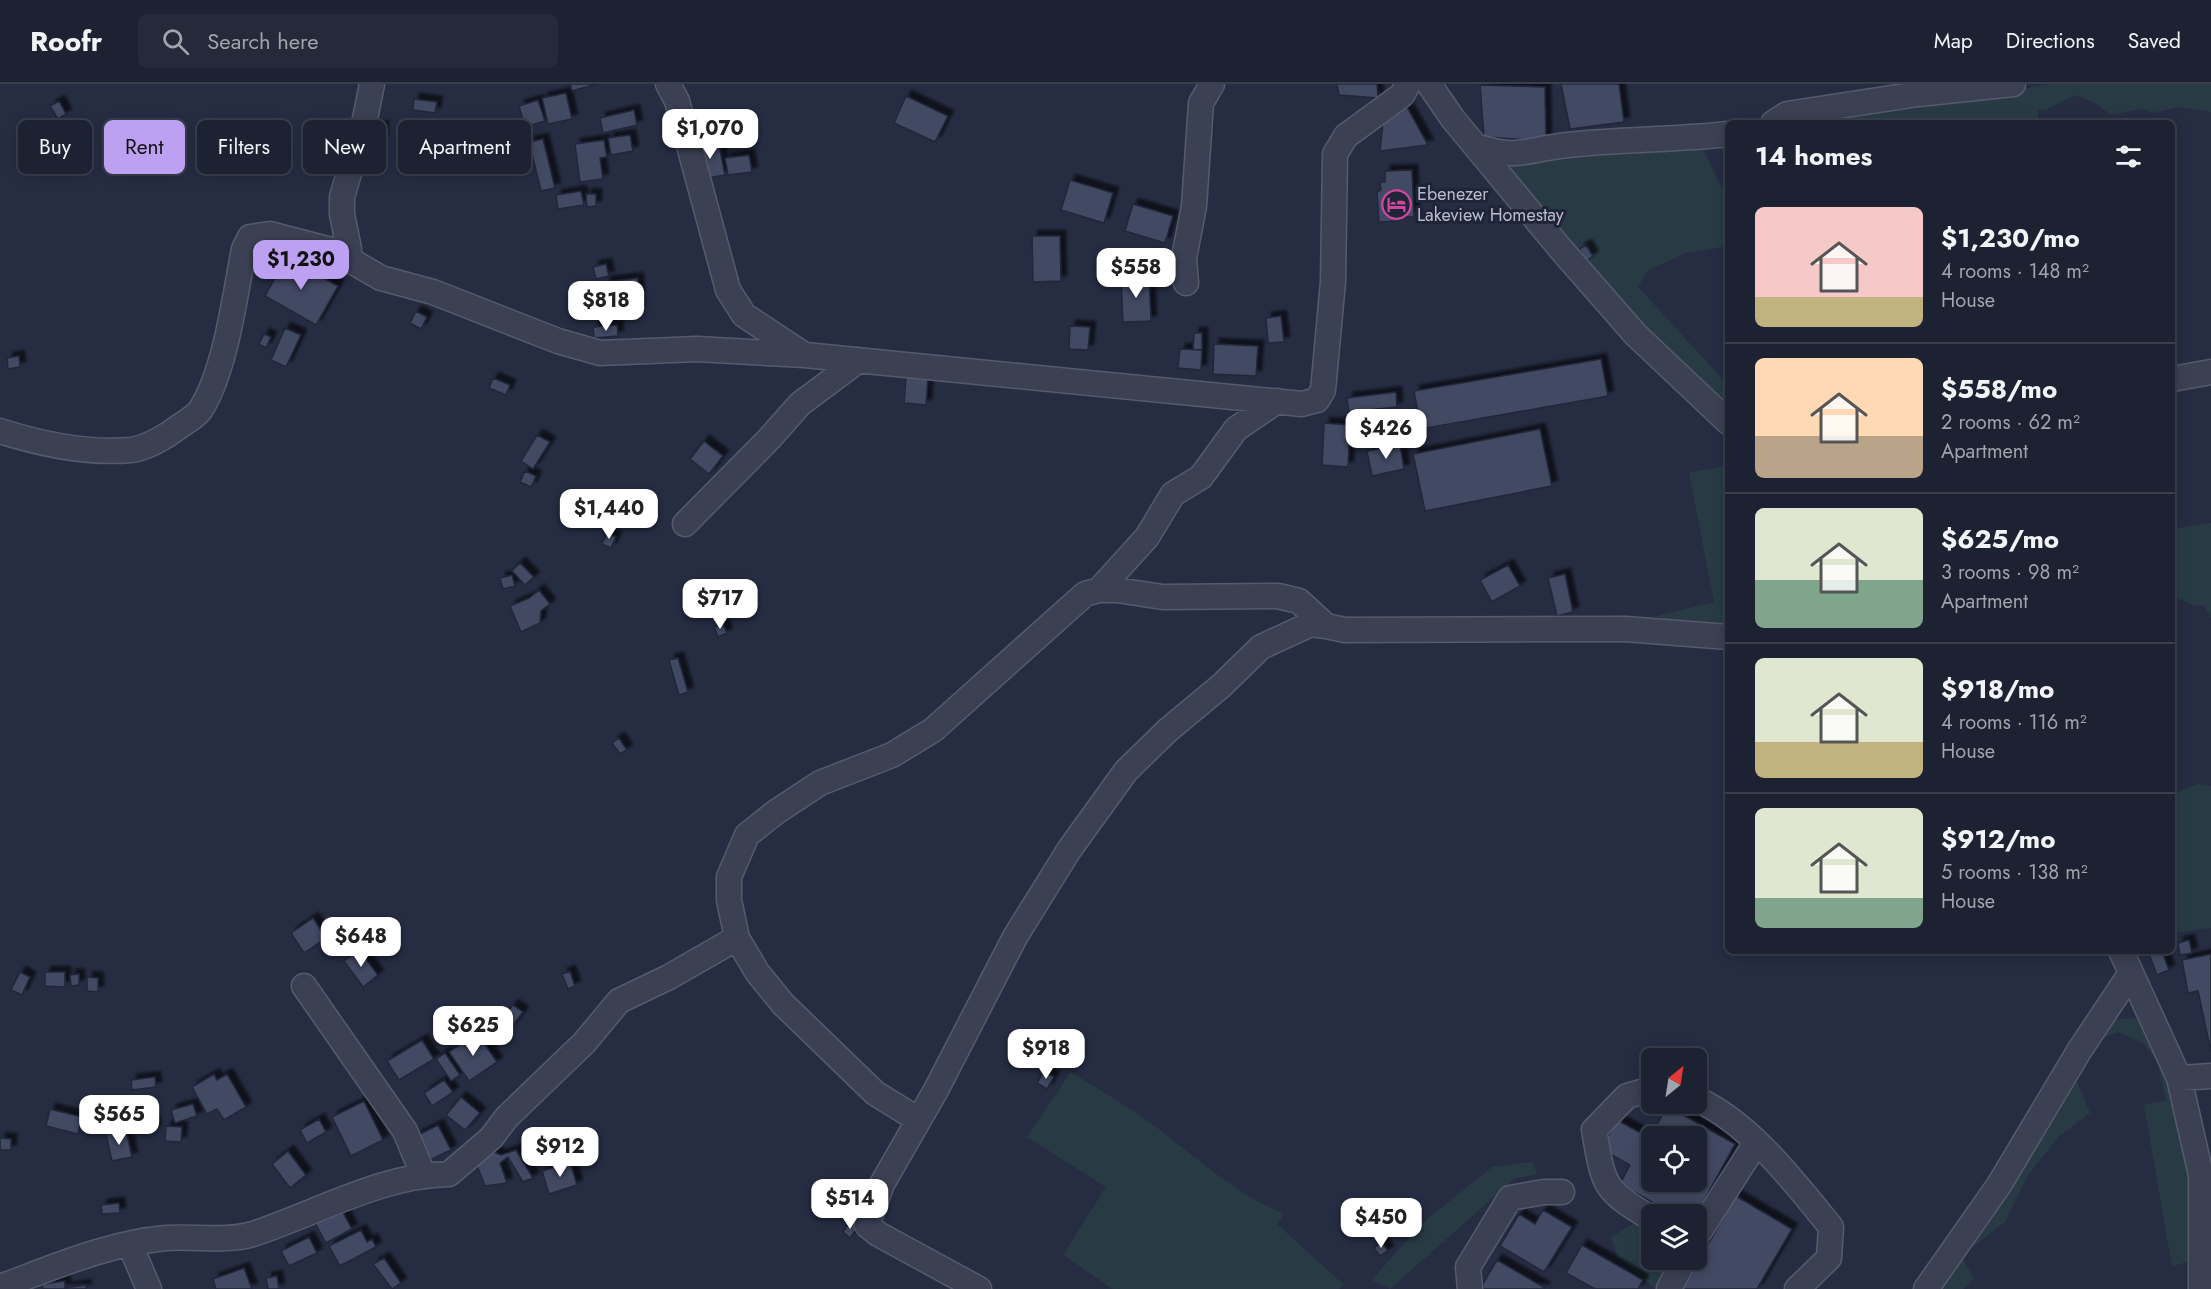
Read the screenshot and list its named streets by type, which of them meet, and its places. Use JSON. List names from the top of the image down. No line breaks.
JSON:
{"places":{"hotel":["Ebenezer Lakeview Homestay"]},"north":"top right","page":{"header":"Roofr","search":"Search here","nav":["Map","Directions","Saved"],"price":["$1,070","$1,230","$558","$818","$426","$1,440","$717","$648","$625","$918","$565","$912","$514","$450"],"chip":["Buy","Rent","Filters","New","Apartment"],"heading":"14 homes","list":[{"name":"$1,230/mo","note":"4 rooms · 148 m² · House"},{"name":"$558/mo","note":"2 rooms · 62 m² · Apartment"},{"name":"$625/mo","note":"3 rooms · 98 m² · Apartment"},{"name":"$918/mo","note":"4 rooms · 116 m² · House"},{"name":"$912/mo","note":"5 rooms · 138 m² · House"}]}}
